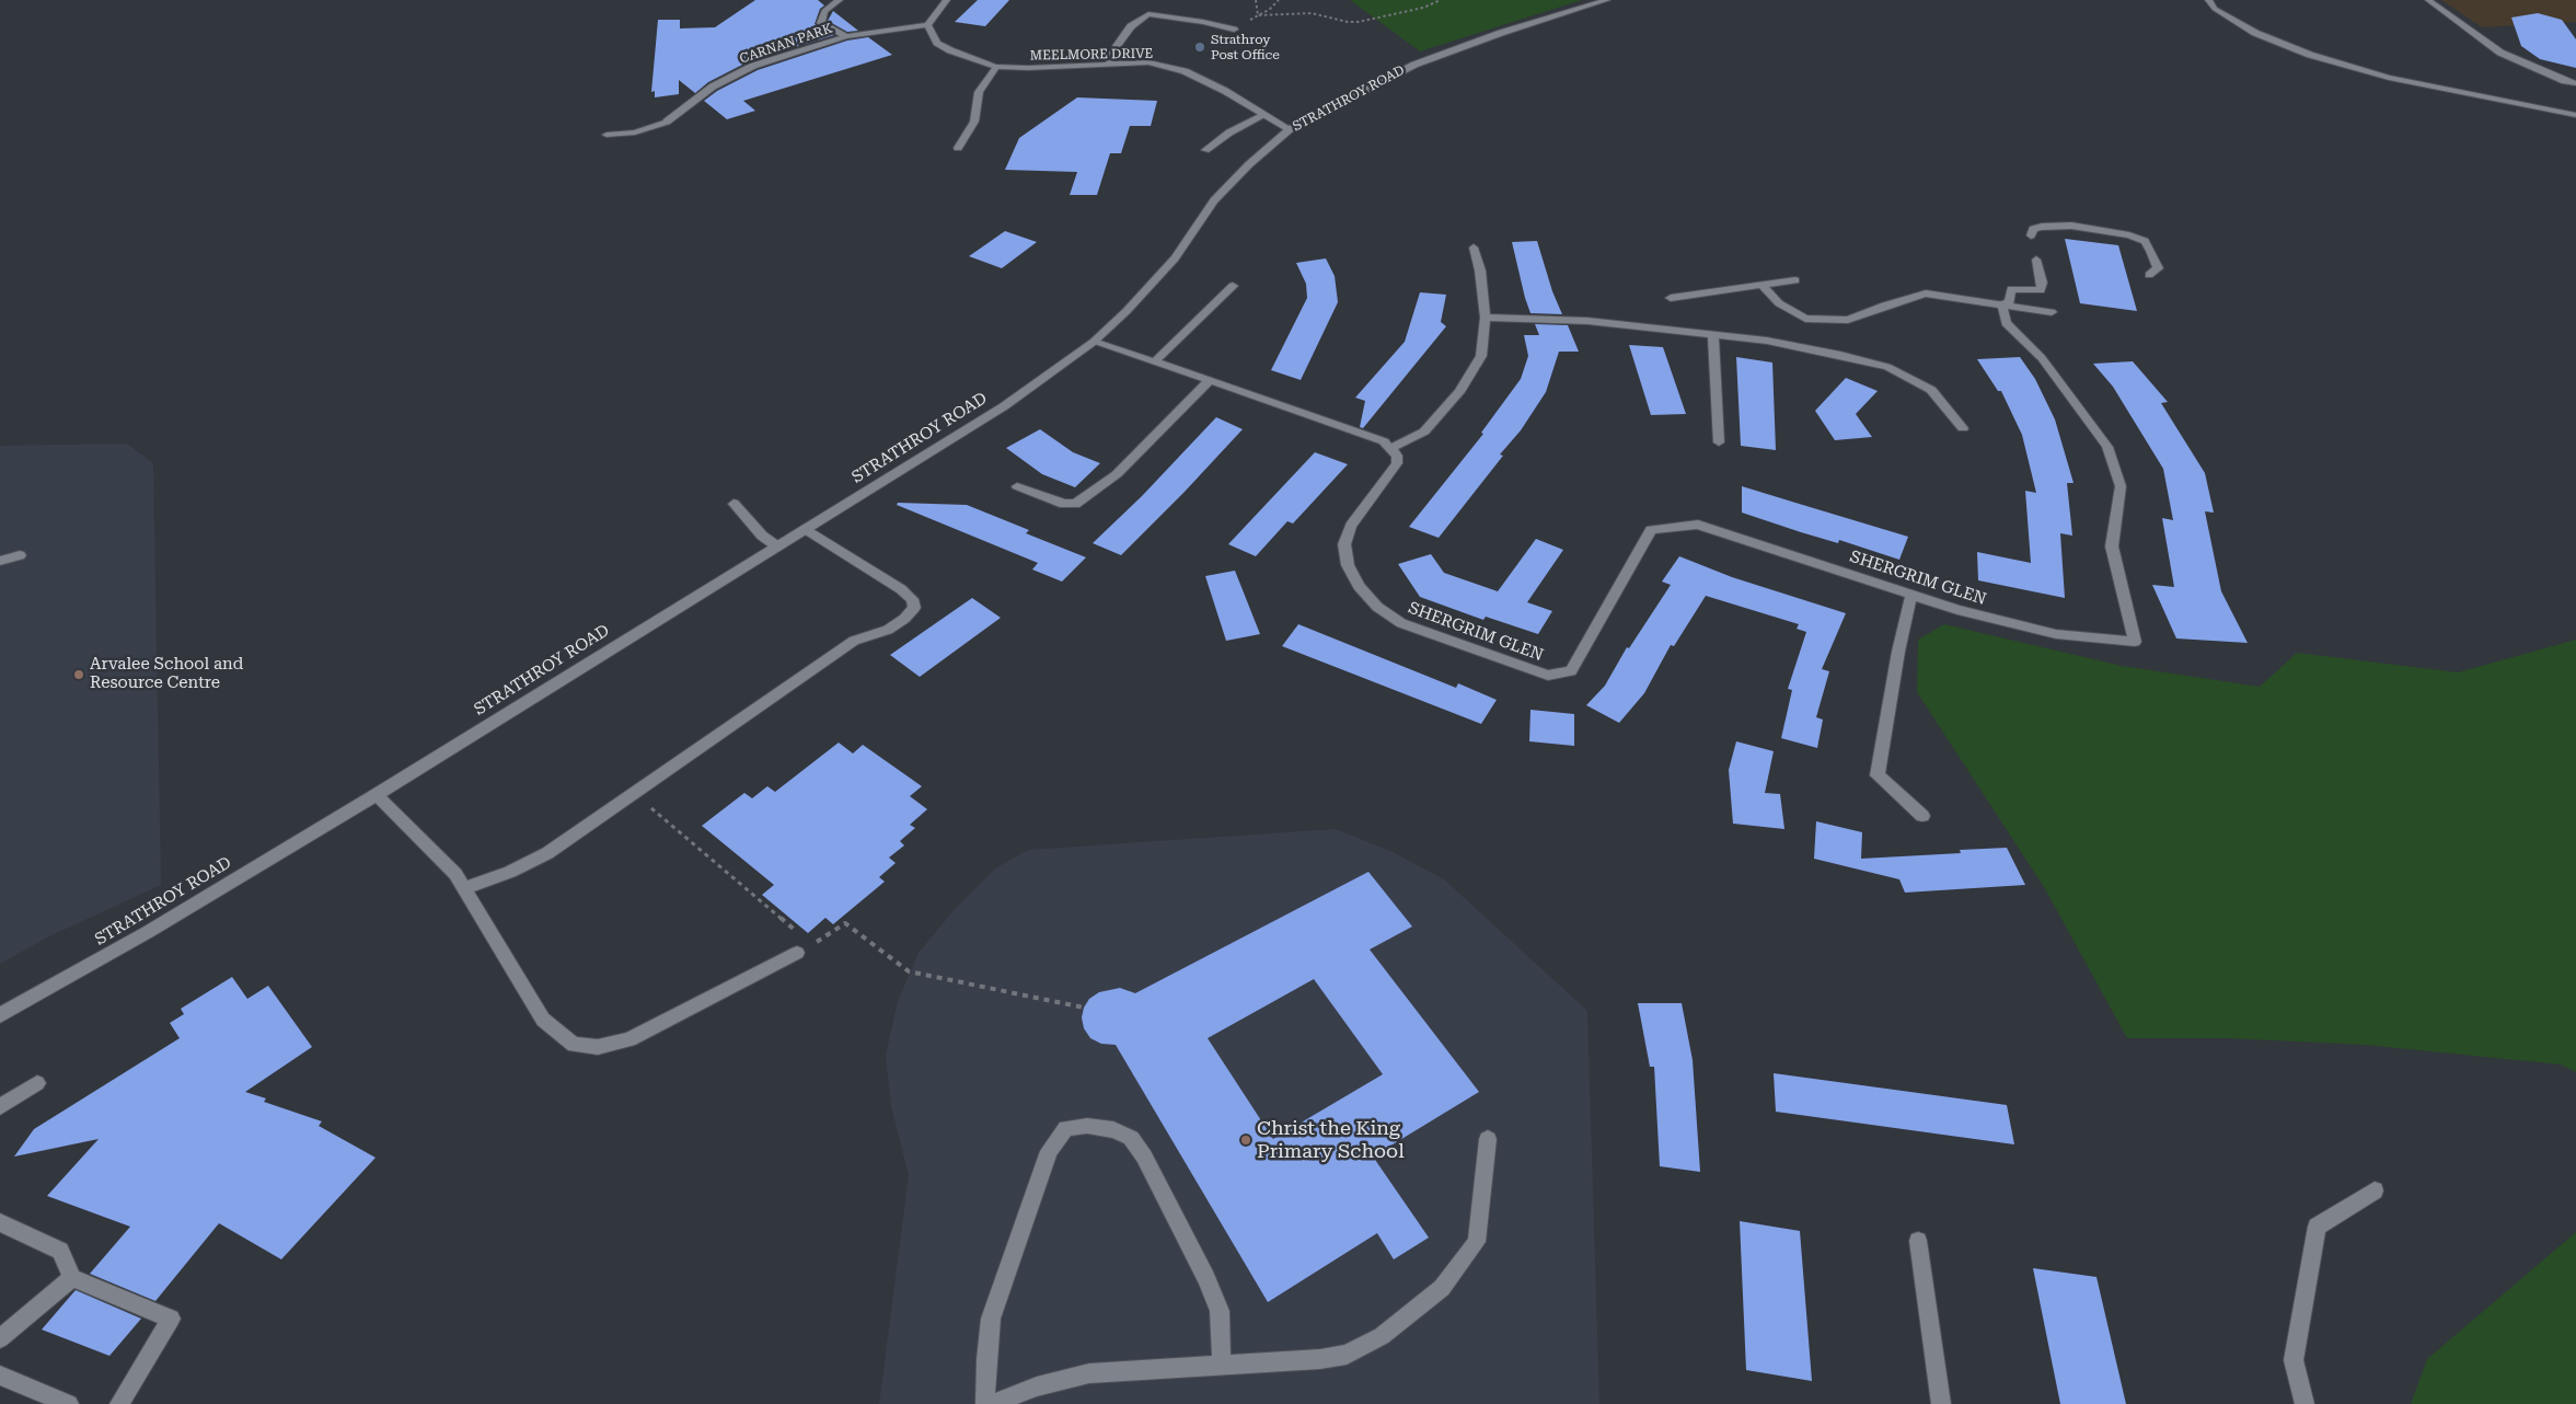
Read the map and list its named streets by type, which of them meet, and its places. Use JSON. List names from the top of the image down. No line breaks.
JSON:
{"streets":{"street":["CARNAN PARK","MEELMORE DRIVE","STRATHROY ROAD","SHERGRIM GLEN"]},"crossings":[["CARNAN PARK","MEELMORE DRIVE"],["MEELMORE DRIVE","STRATHROY ROAD"]],"places":["Strathroy Post Office","Arvalee School and Resource Centre","Christ the King Primary School"]}
